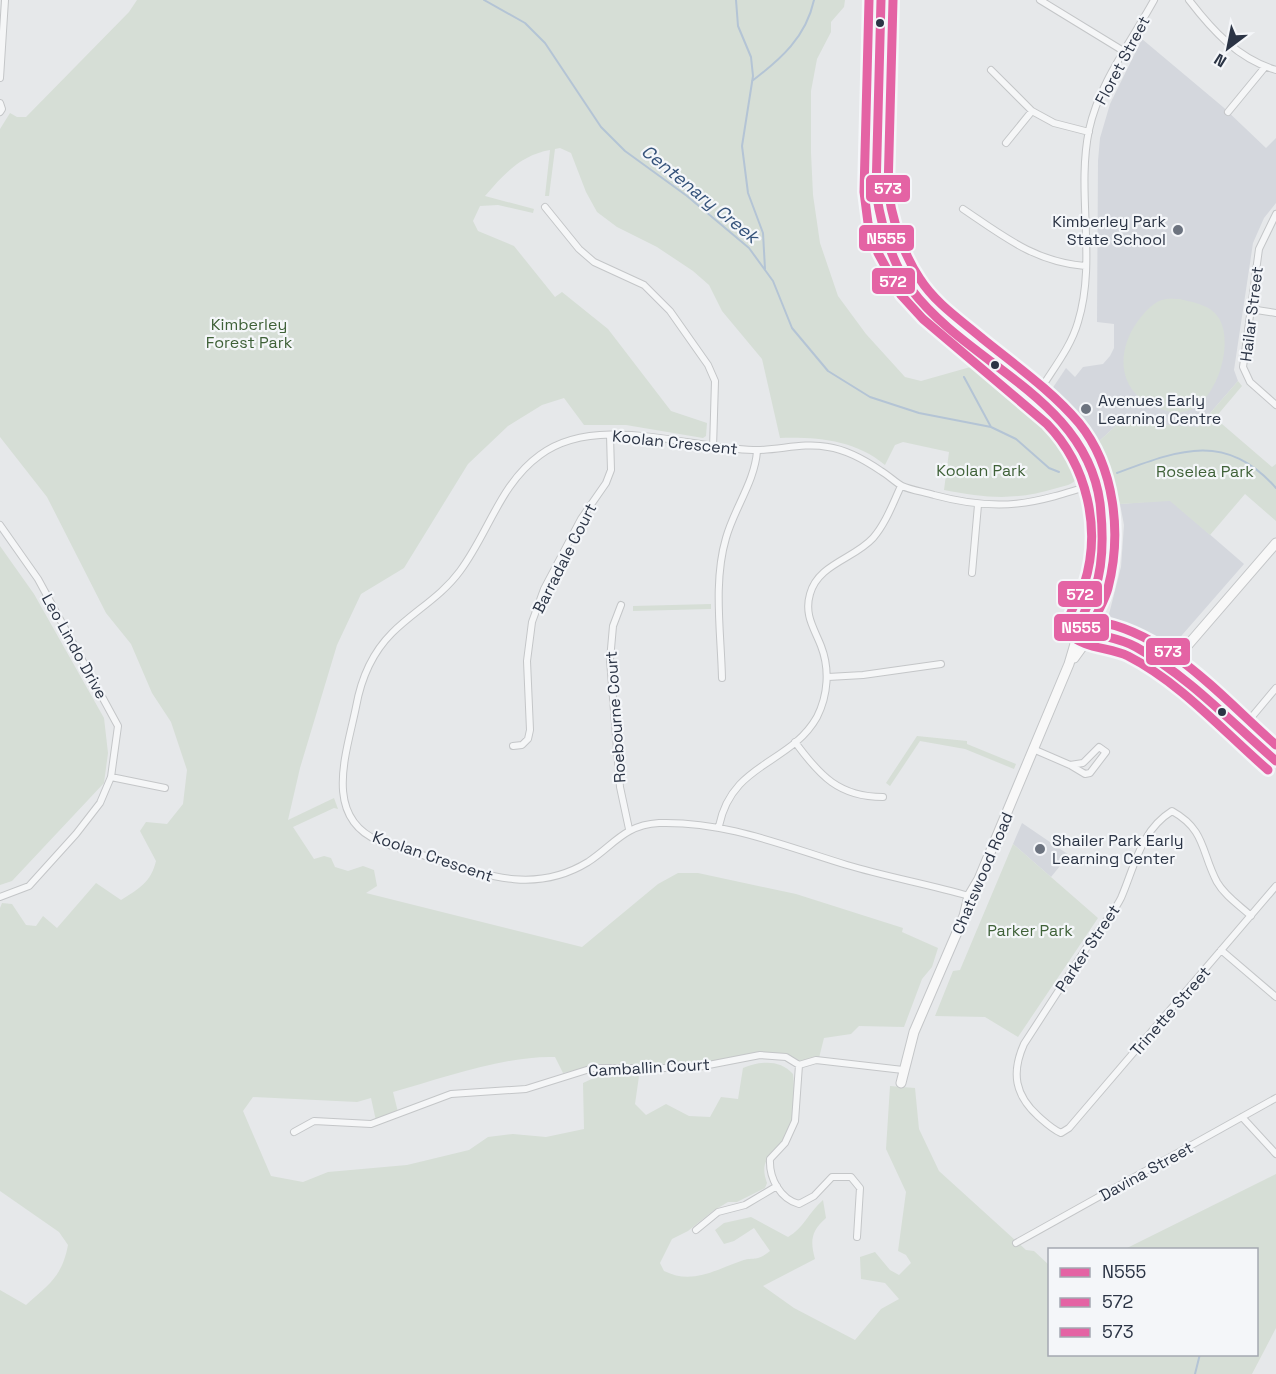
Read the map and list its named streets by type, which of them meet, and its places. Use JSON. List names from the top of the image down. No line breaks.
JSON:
{"streets":{"street":["Floret Street","Hailar Street","Koolan Crescent","Barradale Court","Leo Lindo Drive","Roebourne Court","Chatswood Road","Parker Street","Trinette Street","Camballin Court","Davina Street"]},"crossings":[["Koolan Crescent","Barradale Court"],["Koolan Crescent","Roebourne Court"],["Koolan Crescent","Chatswood Road"],["Chatswood Road","Camballin Court"],["Parker Street","Trinette Street"]],"water":["Centenary Creek"],"parks":["Kimberley Forest Park","Koolan Park","Roselea Park","Parker Park"],"places":["Kimberley Park State School","Avenues Early Learning Centre","Shailer Park Early Learning Center"],"lines":["transit line N555","transit line 572","transit line 573"],"legend":["N555","572","573"],"north":"bottom left"}
